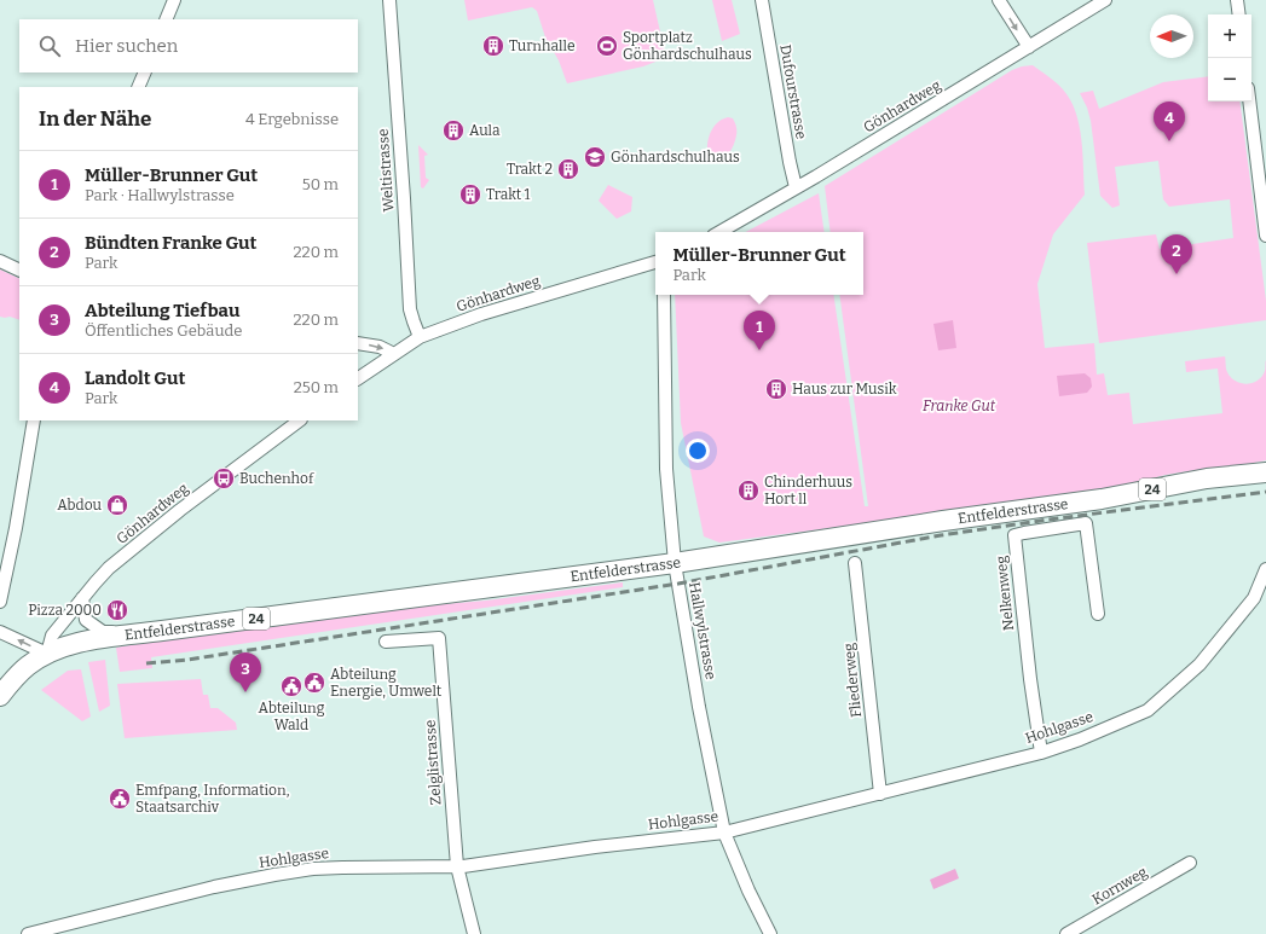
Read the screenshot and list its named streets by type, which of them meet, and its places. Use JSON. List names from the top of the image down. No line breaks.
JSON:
{"streets":{"main road":["24","Entfelderstrasse"],"street":["Dufourstrasse","Gönhardweg","Weltistrasse","Nelkenweg","Hallwylstrasse","Fliederweg","Hohlgasse","Zelglistrasse","Kornweg"]},"crossings":[["Dufourstrasse","Gönhardweg"],["Gönhardweg","Weltistrasse"],["Gönhardweg","Entfelderstrasse"],["Entfelderstrasse","Hallwylstrasse"],["Nelkenweg","Hohlgasse"],["Hallwylstrasse","Hohlgasse"],["Fliederweg","Hohlgasse"],["Hohlgasse","Zelglistrasse"]],"parks":["Franke Gut"],"places":{"building":["Turnhalle","Aula","Trakt 2","Trakt 1","Haus zur Musik","Chinderhuus Hort ll"],"sports":["Sportplatz Gönhardschulhaus"],"school or university":["Gönhardschulhaus"],"bus stop":["Buchenhof"],"shop":["Abdou"],"restaurant":["Pizza 2000"],"public building":["Abteilung Energie, Umwelt","Abteilung Wald","Emfpang, Information, Staatsarchiv"]},"north":"left","page":{"map_buttons":["+","−"],"search":"Hier suchen","heading":["In der Nähe","4 Ergebnisse"],"pins":["4","2","1","3"],"list":[{"mark":"1","name":"Müller-Brunner Gut","note":"Park · Hallwylstrasse","value":"50 m"},{"mark":"2","name":"Bündten Franke Gut","note":"Park","value":"220 m"},{"mark":"3","name":"Abteilung Tiefbau","note":"Öffentliches Gebäude","value":"220 m"},{"mark":"4","name":"Landolt Gut","note":"Park","value":"250 m"}],"popup":["Müller-Brunner Gut","Park"]}}
